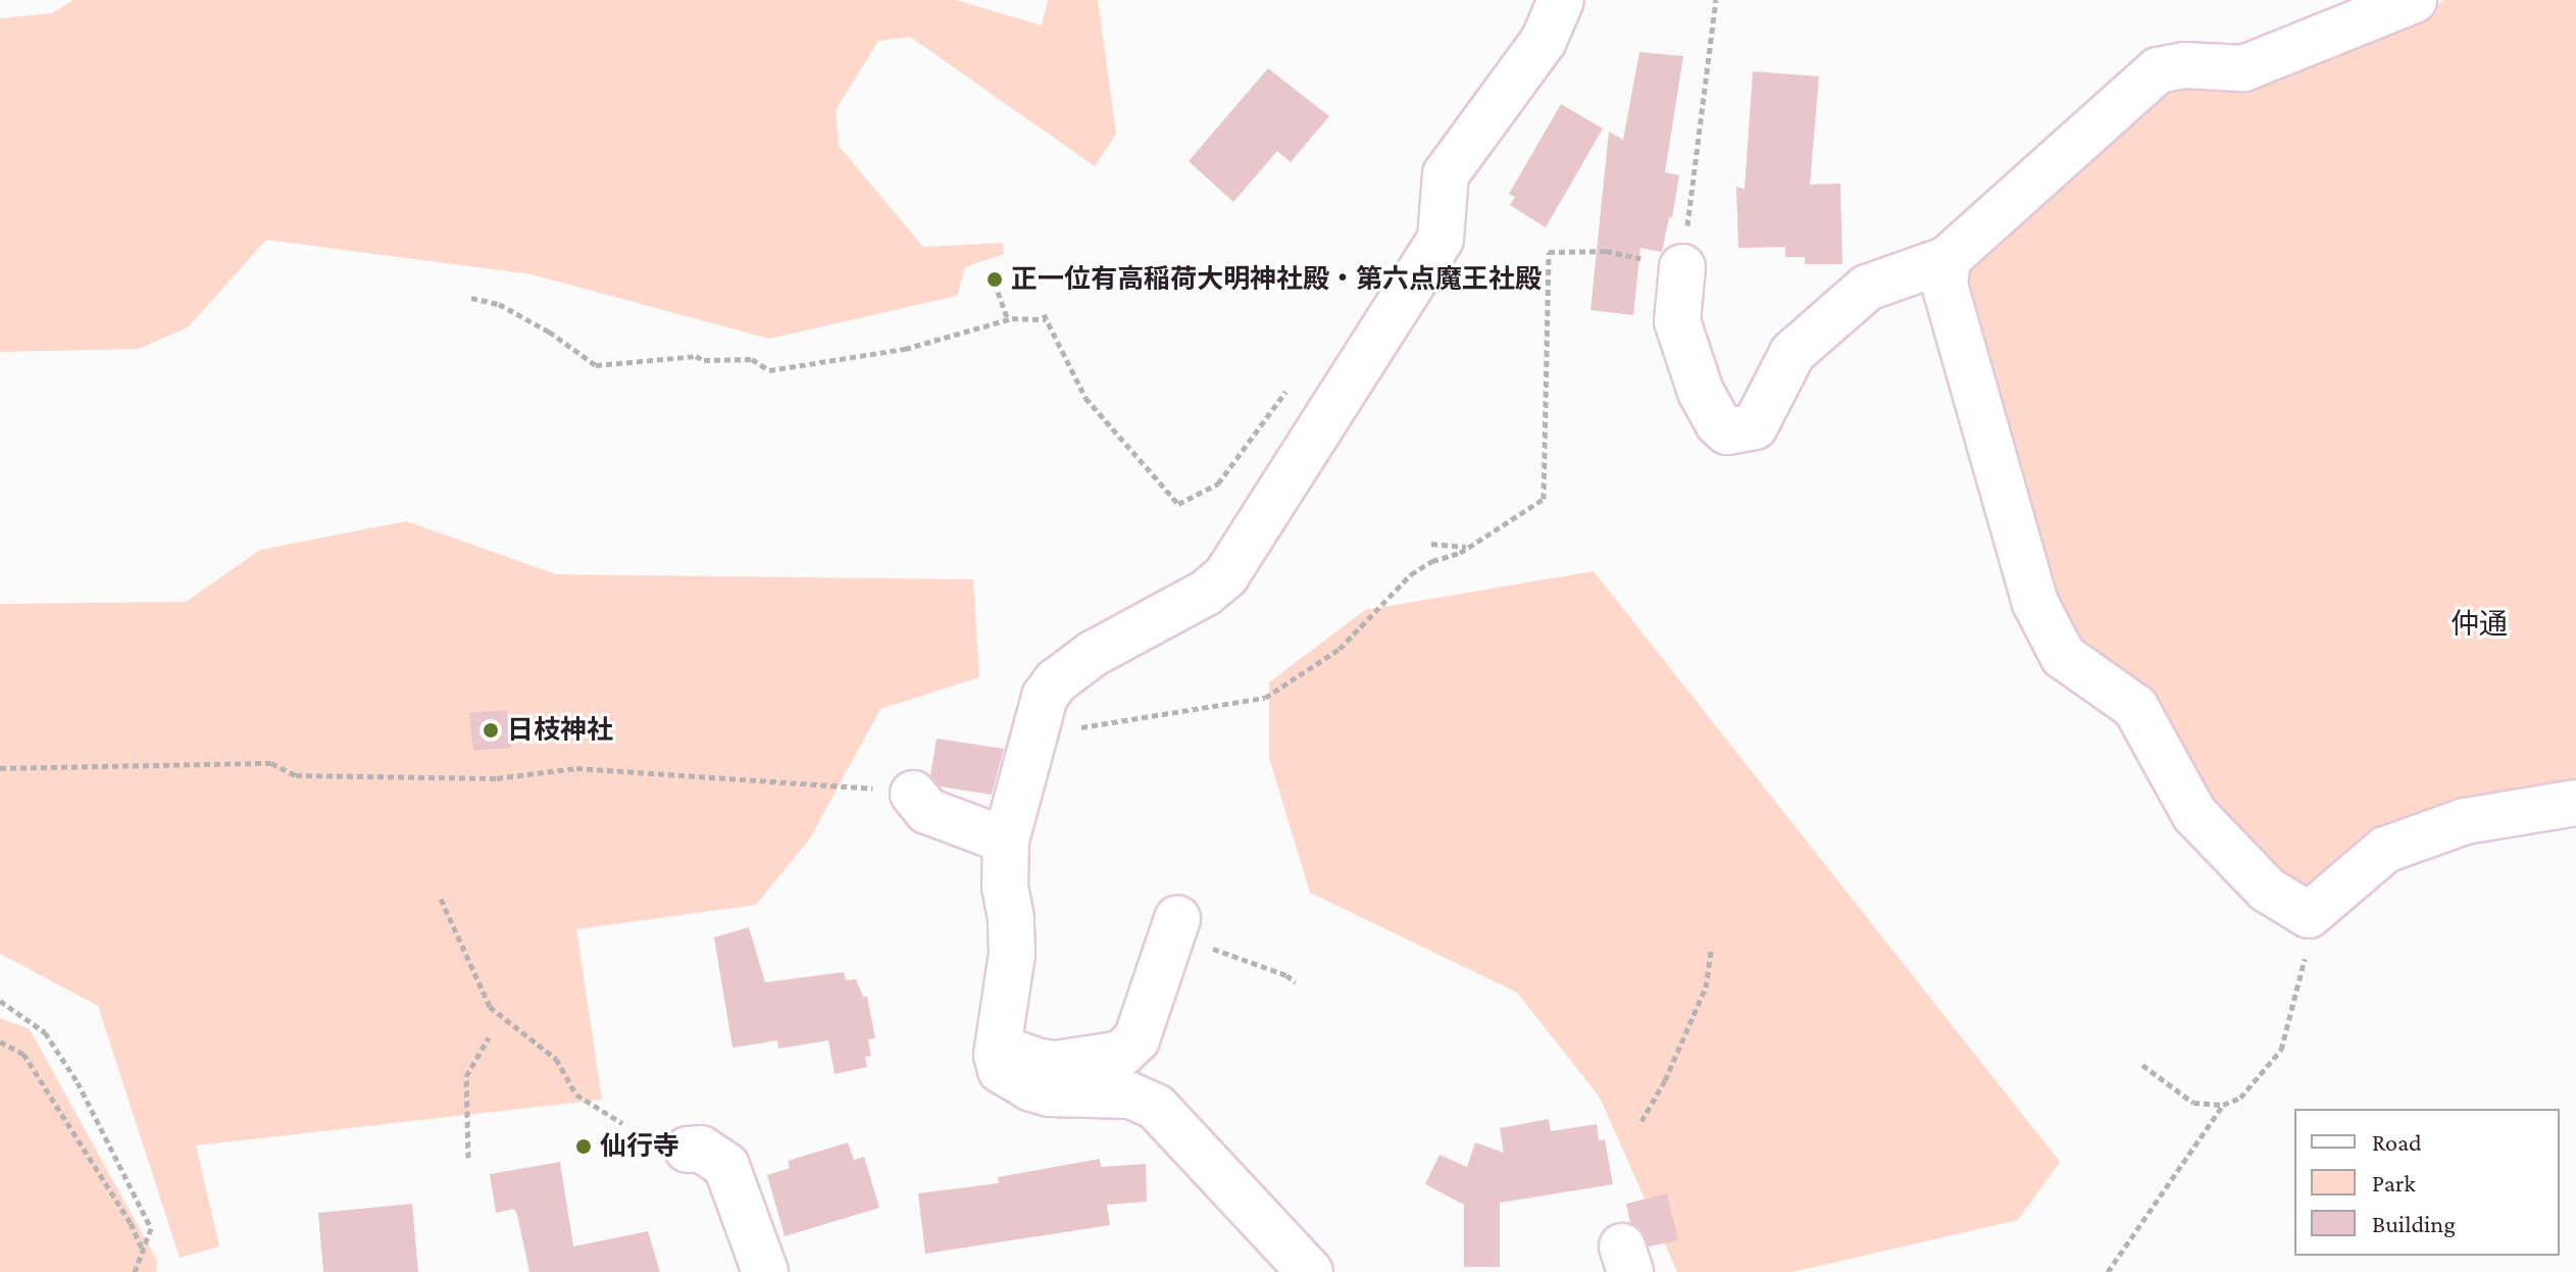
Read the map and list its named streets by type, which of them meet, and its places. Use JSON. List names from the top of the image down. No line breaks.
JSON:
{"districts":["仲通"],"places":["正一位有高稲荷大明神社殿・第六点魔王社殿","日枝神社","仙行寺"],"legend":["Road","Park","Building"]}
